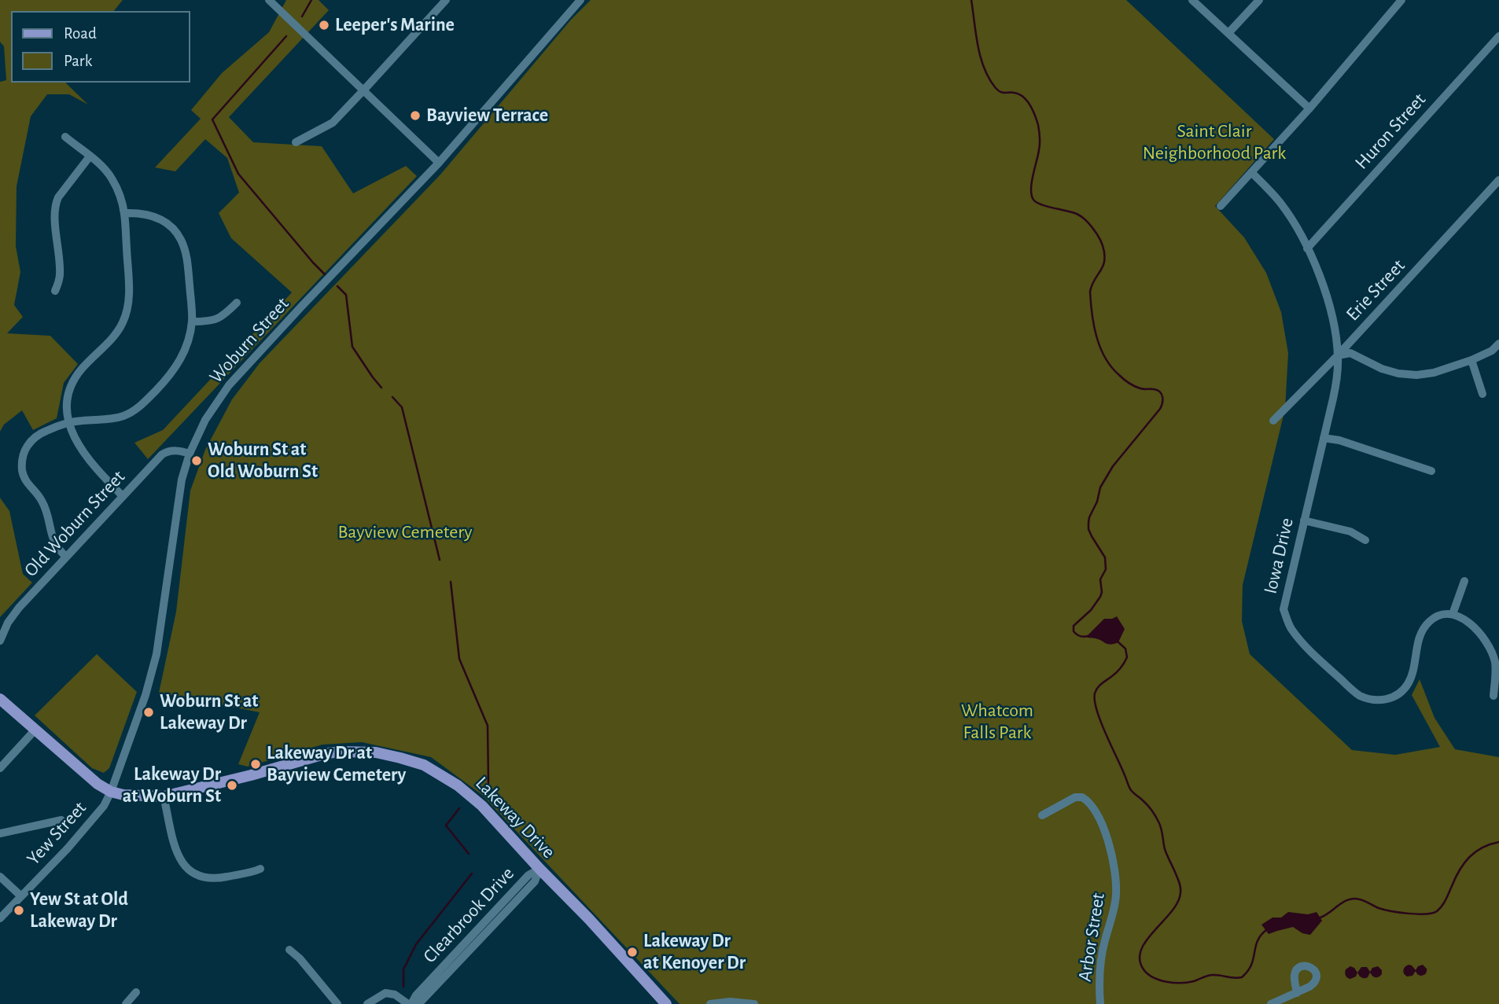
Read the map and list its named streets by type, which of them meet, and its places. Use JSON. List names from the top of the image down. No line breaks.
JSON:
{"streets":{"main road":["Lakeway Drive"],"street":["Huron Street","Erie Street","Woburn Street","Old Woburn Street","Iowa Drive","Yew Street","Clearbrook Drive","Arbor Street"]},"crossings":[["Huron Street","Iowa Drive"],["Erie Street","Iowa Drive"],["Woburn Street","Old Woburn Street"],["Woburn Street","Lakeway Drive"],["Woburn Street","Yew Street"],["Lakeway Drive","Yew Street"],["Lakeway Drive","Clearbrook Drive"]],"parks":["Saint Clair Neighborhood Park","Bayview Cemetery","Whatcom Falls Park"],"places":["Leeper's Marine","Bayview Terrace","Woburn St at Old Woburn St","Woburn St at Lakeway Dr","Lakeway Dr at Bayview Cemetery","Lakeway Dr at Woburn St","Yew St at Old Lakeway Dr","Lakeway Dr at Kenoyer Dr"],"legend":["Road","Park"]}
